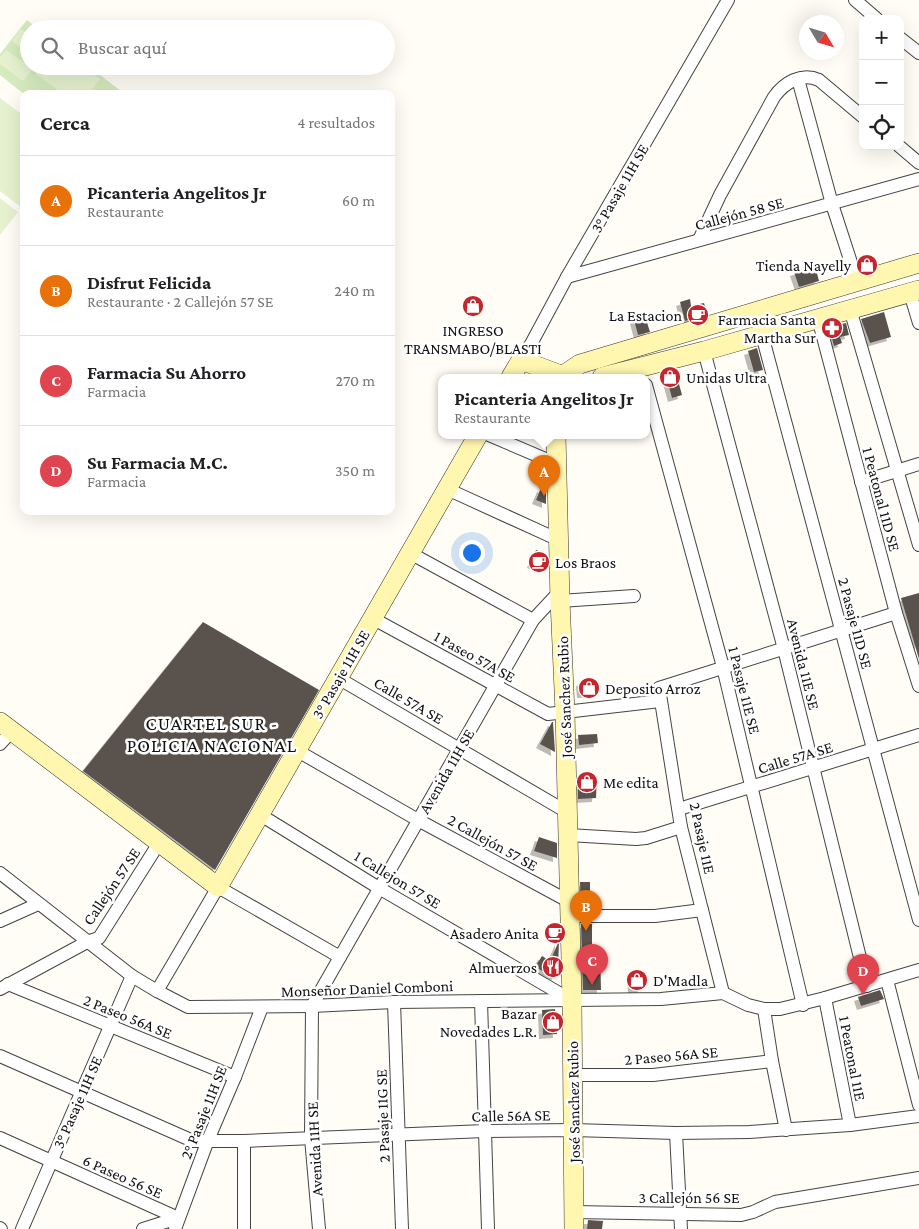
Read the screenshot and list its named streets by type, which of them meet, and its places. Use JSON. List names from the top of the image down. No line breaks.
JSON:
{"streets":{"main road":["3° Pasaje 11H SE","José Sanchez Rubio"],"street":["Callejón 58 SE","1 Peatonal 11D SE","2 Pasaje 11D SE","1 Paseo 57A SE","Avenida 11E SE","1 Pasaje 11E SE","Calle 57A SE","Avenida 11H SE","2 Pasaje 11E","2 Callejón 57 SE","1 Callejon 57 SE","Callejón 57 SE","Monseñor Daniel Comboni","2 Paseo 56A SE","1 Peatonal 11E","2° Pasaje 11H SE","Calle 56A SE","2 Pasaje 11G SE","6 Paseo 56 SE","3 Callejón 56 SE"]},"crossings":[["3° Pasaje 11H SE","Callejón 58 SE"],["3° Pasaje 11H SE","1 Paseo 57A SE"],["3° Pasaje 11H SE","Calle 57A SE"],["3° Pasaje 11H SE","2 Callejón 57 SE"],["3° Pasaje 11H SE","1 Callejon 57 SE"],["3° Pasaje 11H SE","Monseñor Daniel Comboni"],["3° Pasaje 11H SE","2 Paseo 56A SE"],["3° Pasaje 11H SE","Calle 56A SE"],["3° Pasaje 11H SE","6 Paseo 56 SE"],["2 Pasaje 11D SE","Calle 57A SE"],["1 Paseo 57A SE","José Sanchez Rubio"],["1 Paseo 57A SE","Avenida 11H SE"],["1 Paseo 57A SE","2 Pasaje 11E"],["Avenida 11E SE","Calle 57A SE"],["1 Pasaje 11E SE","Calle 57A SE"],["1 Pasaje 11E SE","2 Pasaje 11E"],["José Sanchez Rubio","Calle 57A SE"],["José Sanchez Rubio","Avenida 11H SE"],["José Sanchez Rubio","2 Callejón 57 SE"],["José Sanchez Rubio","1 Callejon 57 SE"],["José Sanchez Rubio","Monseñor Daniel Comboni"],["José Sanchez Rubio","2 Paseo 56A SE"],["José Sanchez Rubio","Calle 56A SE"],["José Sanchez Rubio","3 Callejón 56 SE"],["Calle 57A SE","Avenida 11H SE"],["Calle 57A SE","2 Pasaje 11E"],["Avenida 11H SE","2 Callejón 57 SE"],["Avenida 11H SE","1 Callejon 57 SE"],["Avenida 11H SE","Monseñor Daniel Comboni"],["Avenida 11H SE","Calle 56A SE"],["2 Pasaje 11E","2 Callejón 57 SE"],["2 Pasaje 11E","Monseñor Daniel Comboni"],["1 Callejon 57 SE","Monseñor Daniel Comboni"],["Callejón 57 SE","Monseñor Daniel Comboni"],["Callejón 57 SE","2 Paseo 56A SE"],["Monseñor Daniel Comboni","2° Pasaje 11H SE"],["Monseñor Daniel Comboni","2 Pasaje 11G SE"],["2 Paseo 56A SE","2° Pasaje 11H SE"],["1 Peatonal 11E","Calle 56A SE"],["2° Pasaje 11H SE","Calle 56A SE"],["2° Pasaje 11H SE","6 Paseo 56 SE"],["Calle 56A SE","2 Pasaje 11G SE"]],"districts":["CUARTEL SUR - POLICIA NACIONAL"],"places":{"shop":["Tienda Nayelly","INGRESO TRANSMABO/BLASTI","Unidas Ultra","Deposito Arroz","Me edita","D'Madla","Bazar Novedades L.R."],"cafe":["La Estacion","Los Braos","Asadero Anita"],"pharmacy":["Farmacia Santa Martha Sur"],"restaurant":["Almuerzos"]},"north":"bottom right","page":{"map_buttons":["+","−"],"search":"Buscar aquí","heading":["Cerca","4 resultados"],"list":[{"mark":"A","name":"Picanteria Angelitos Jr","note":"Restaurante","value":"60 m"},{"mark":"B","name":"Disfrut Felicida","note":"Restaurante · 2 Callejón 57 SE","value":"240 m"},{"mark":"C","name":"Farmacia Su Ahorro","note":"Farmacia","value":"270 m"},{"mark":"D","name":"Su Farmacia M.C.","note":"Farmacia","value":"350 m"}],"popup":["Picanteria Angelitos Jr","Restaurante"],"pins":["A","B","C","D"]}}
